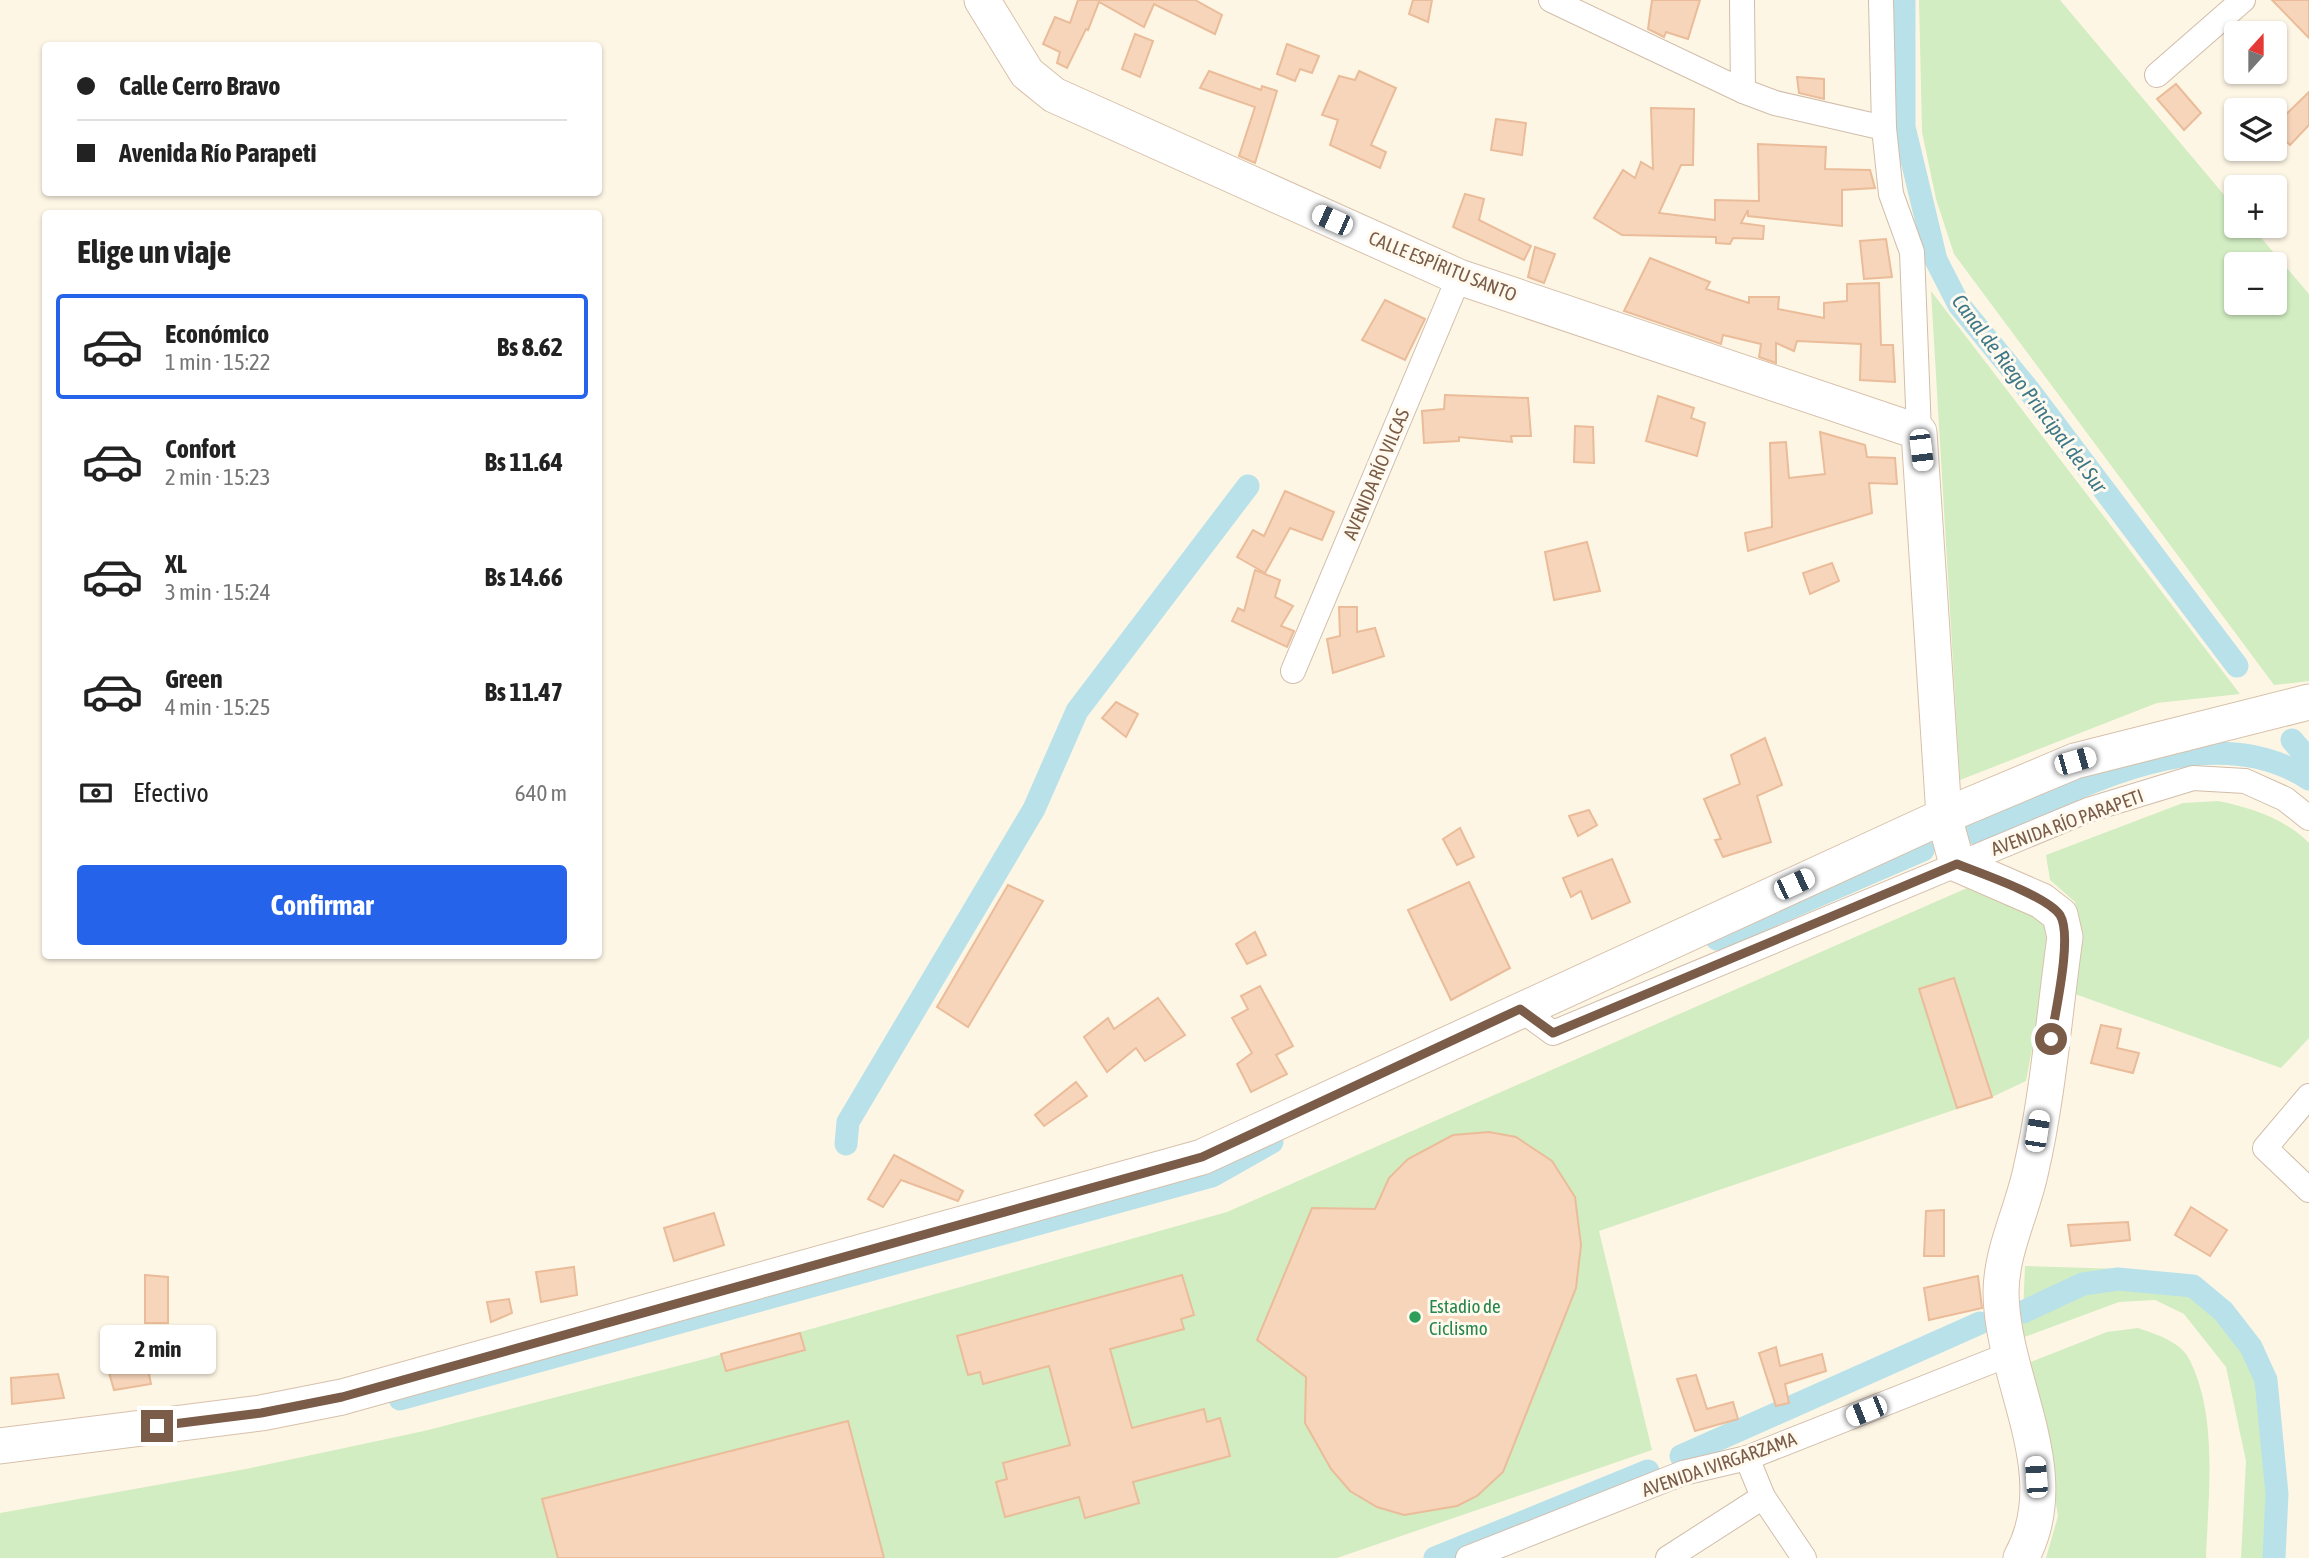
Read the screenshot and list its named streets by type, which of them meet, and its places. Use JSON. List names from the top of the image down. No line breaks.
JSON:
{"streets":{"street":["CALLE ESPÍRITU SANTO","AVENIDA RÍO VILCAS","AVENIDA RÍO PARAPETI","AVENIDA IVIRGARZAMA"]},"crossings":[["CALLE ESPÍRITU SANTO","AVENIDA RÍO VILCAS"]],"water":["Canal de Riego Principal del Sur"],"places":["Estadio de Ciclismo"],"north":"top","page":{"map_buttons":["+","−"],"banner":["Calle Cerro Bravo","Avenida Río Parapeti"],"heading":"Elige un viaje","list":[{"name":"Económico","note":"1 min · 15:22","value":"Bs 8.62"},{"name":"Confort","note":"2 min · 15:23","value":"Bs 11.64"},{"name":"XL","note":"3 min · 15:24","value":"Bs 14.66"},{"name":"Green","note":"4 min · 15:25","value":"Bs 11.47"}],"pay":["Efectivo","640 m"],"buttons":"Confirmar","bubble":"2 min"}}
